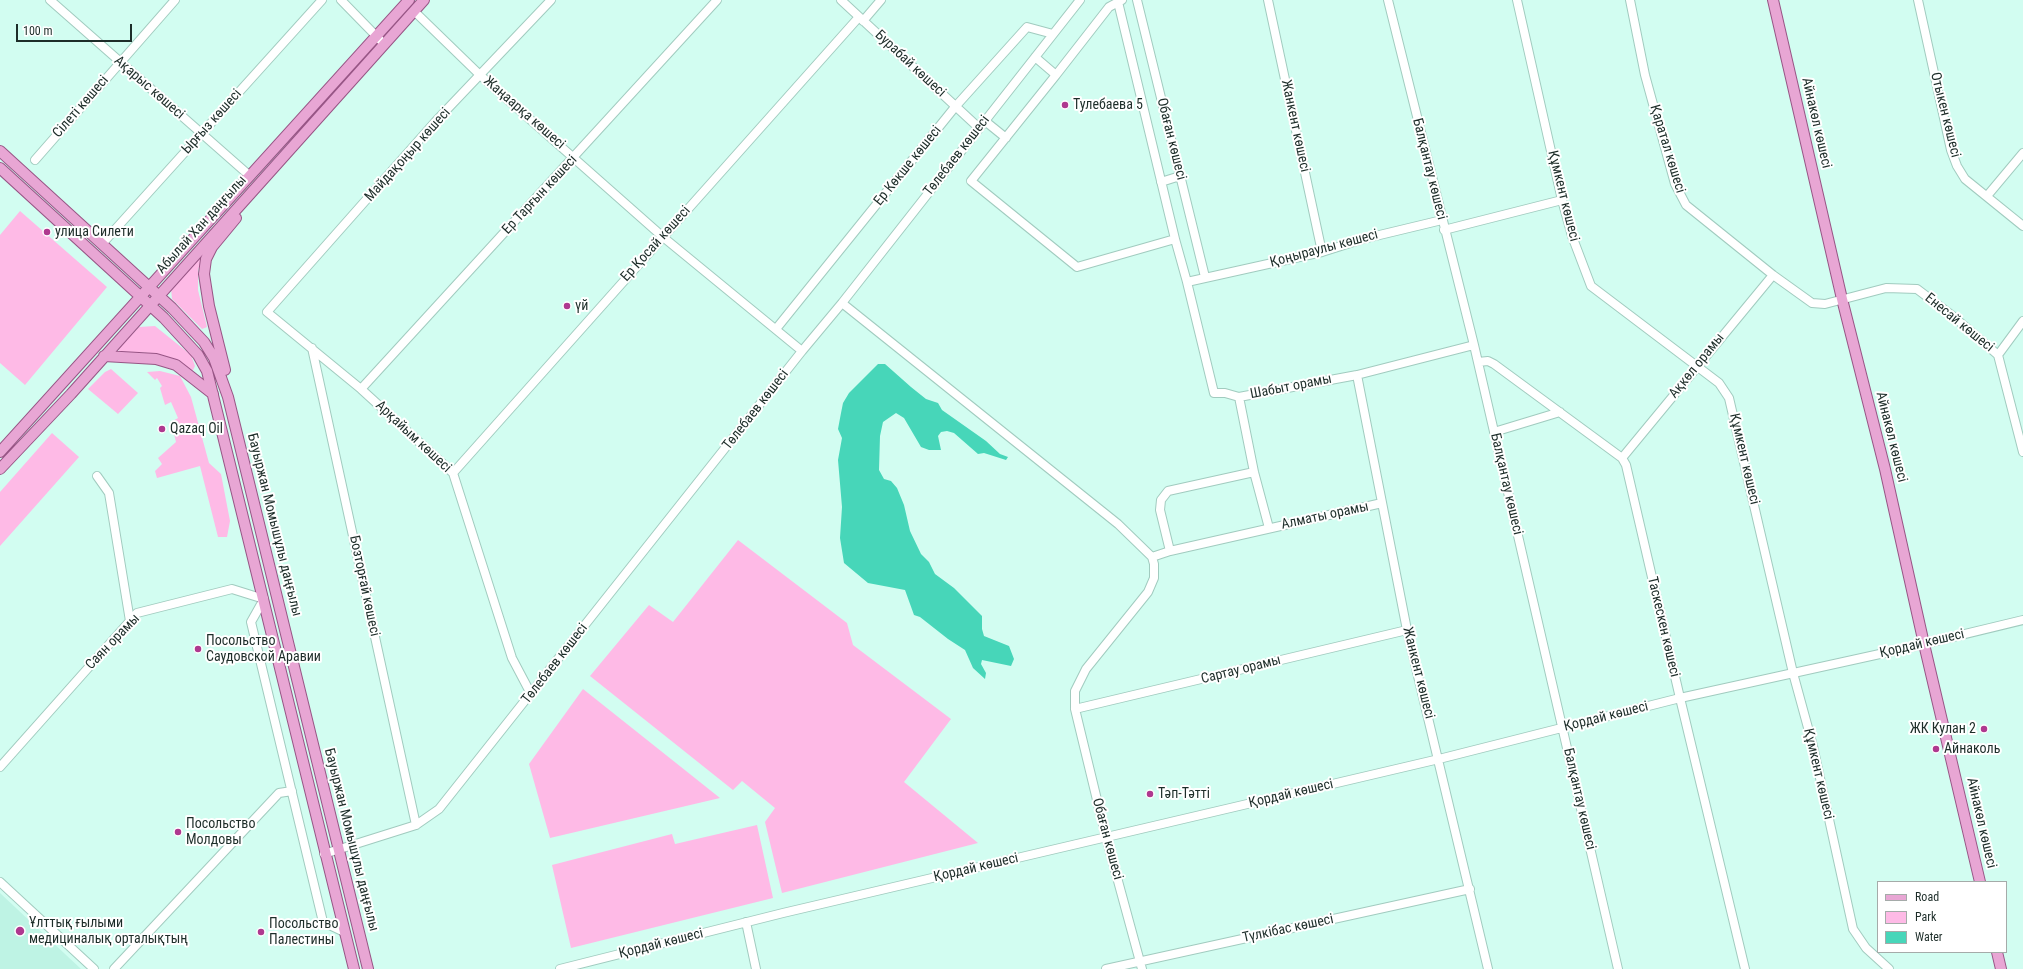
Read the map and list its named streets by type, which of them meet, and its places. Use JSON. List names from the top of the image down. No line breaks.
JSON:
{"streets":{"main road":["Айнакөл көшесі","Абылай Хан даңғылы","Бауыржан Момышұлы даңғылы"],"street":["Бурабай көшесі","Ақарыс көшесі","Сілеті көшесі","Жаңаарқа көшесі","Отыкен көшесі","Ырғыз көшесі","Жанкент көшесі","Обаған көшесі","Қаратал көшесі","Майдақоңыр көшесі","Төлебаев көшесі","Ер Көкше көшесі","Балқантау көшесі","Ер Тарғын көшесі","Құмкент көшесі","Ер Қосай көшесі","Қоңыраулы көшесі","Енесай көшесі","Ақкөл орамы","Шабыт орамы","Арқайым көшесі","Алматы орамы","Бозторғай көшесі","Таскескен көшесі","Саян орамы","Қордай көшесі","Сартау орамы","Түлкібас көшесі"]},"crossings":[["Бурабай көшесі","Төлебаев көшесі"],["Бурабай көшесі","Ер Көкше көшесі"],["Бурабай көшесі","Ер Қосай көшесі"],["Ақарыс көшесі","Сілеті көшесі"],["Ақарыс көшесі","Ырғыз көшесі"],["Ақарыс көшесі","Абылай Хан даңғылы"],["Жаңаарқа көшесі","Майдақоңыр көшесі"],["Жаңаарқа көшесі","Төлебаев көшесі"],["Жаңаарқа көшесі","Ер Көкше көшесі"],["Жаңаарқа көшесі","Ер Тарғын көшесі"],["Жаңаарқа көшесі","Абылай Хан даңғылы"],["Жаңаарқа көшесі","Ер Қосай көшесі"],["Ырғыз көшесі","Бауыржан Момышұлы даңғылы"],["Айнакөл көшесі","Қаратал көшесі"],["Айнакөл көшесі","Қордай көшесі"],["Жанкент көшесі","Қоңыраулы көшесі"],["Жанкент көшесі","Шабыт орамы"],["Жанкент көшесі","Алматы орамы"],["Жанкент көшесі","Қордай көшесі"],["Жанкент көшесі","Сартау орамы"],["Жанкент көшесі","Түлкібас көшесі"],["Обаған көшесі","Қоңыраулы көшесі"],["Обаған көшесі","Алматы орамы"],["Обаған көшесі","Қордай көшесі"],["Обаған көшесі","Сартау орамы"],["Обаған көшесі","Түлкібас көшесі"],["Қаратал көшесі","Енесай көшесі"],["Қаратал көшесі","Ақкөл орамы"],["Майдақоңыр көшесі","Арқайым көшесі"],["Төлебаев көшесі","Ер Көкше көшесі"],["Төлебаев көшесі","Арқайым көшесі"],["Төлебаев көшесі","Бауыржан Момышұлы даңғылы"],["Төлебаев көшесі","Бозторғай көшесі"],["Балқантау көшесі","Қоңыраулы көшесі"],["Балқантау көшесі","Шабыт орамы"],["Балқантау көшесі","Қордай көшесі"],["Ер Тарғын көшесі","Арқайым көшесі"],["Құмкент көшесі","Ақкөл орамы"],["Құмкент көшесі","Қордай көшесі"],["Абылай Хан даңғылы","Бауыржан Момышұлы даңғылы"],["Ер Қосай көшесі","Арқайым көшесі"],["Ақкөл орамы","Таскескен көшесі"],["Шабыт орамы","Алматы орамы"],["Арқайым көшесі","Бозторғай көшесі"],["Бауыржан Момышұлы даңғылы","Саян орамы"],["Таскескен көшесі","Қордай көшесі"]],"places":["Тулебаева 5","улица Силети","үй","Qazaq Oil","Посольство Саудовской Аравии","ЖК Кулан 2","Айнаколь","Тәп-Тәтті","Посольство Молдовы","Ұлттық ғылыми медициналық орталықтың","Посольство Палестины"],"legend":["Road","Park","Water"],"scale_bar":"100 m"}
